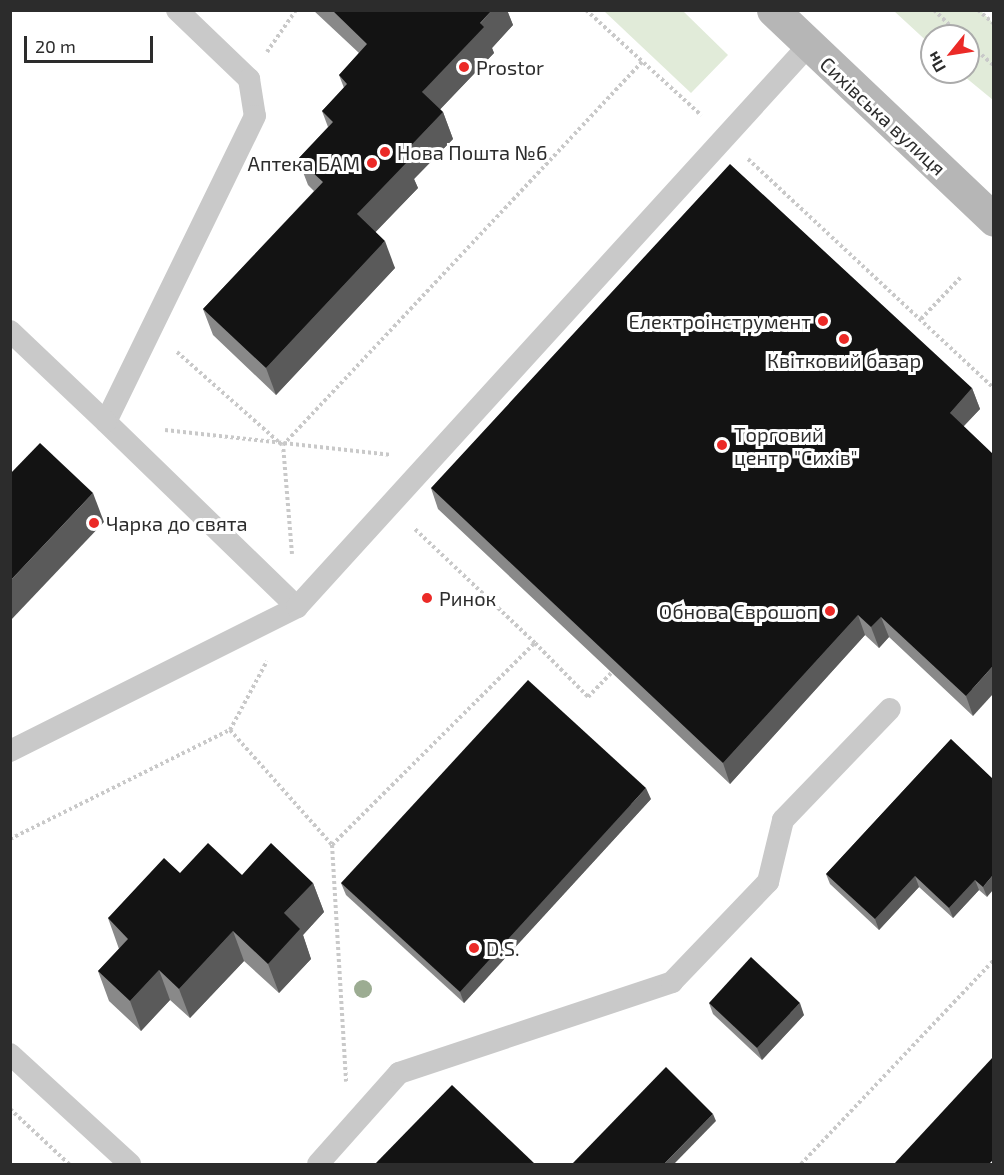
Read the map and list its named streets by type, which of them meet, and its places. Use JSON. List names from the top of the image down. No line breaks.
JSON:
{"streets":{"main road":["Сихівська вулиця"]},"places":["Prostor","Нова Пошта №6","Аптека БАМ","Електроінструмент","Квітковий базар","Tорговий центр \"Сихів\"","Чарка до свята","Ринок","Обнова Єврошоп","D.S."],"scale_bar":"20 m","north":"bottom left"}
